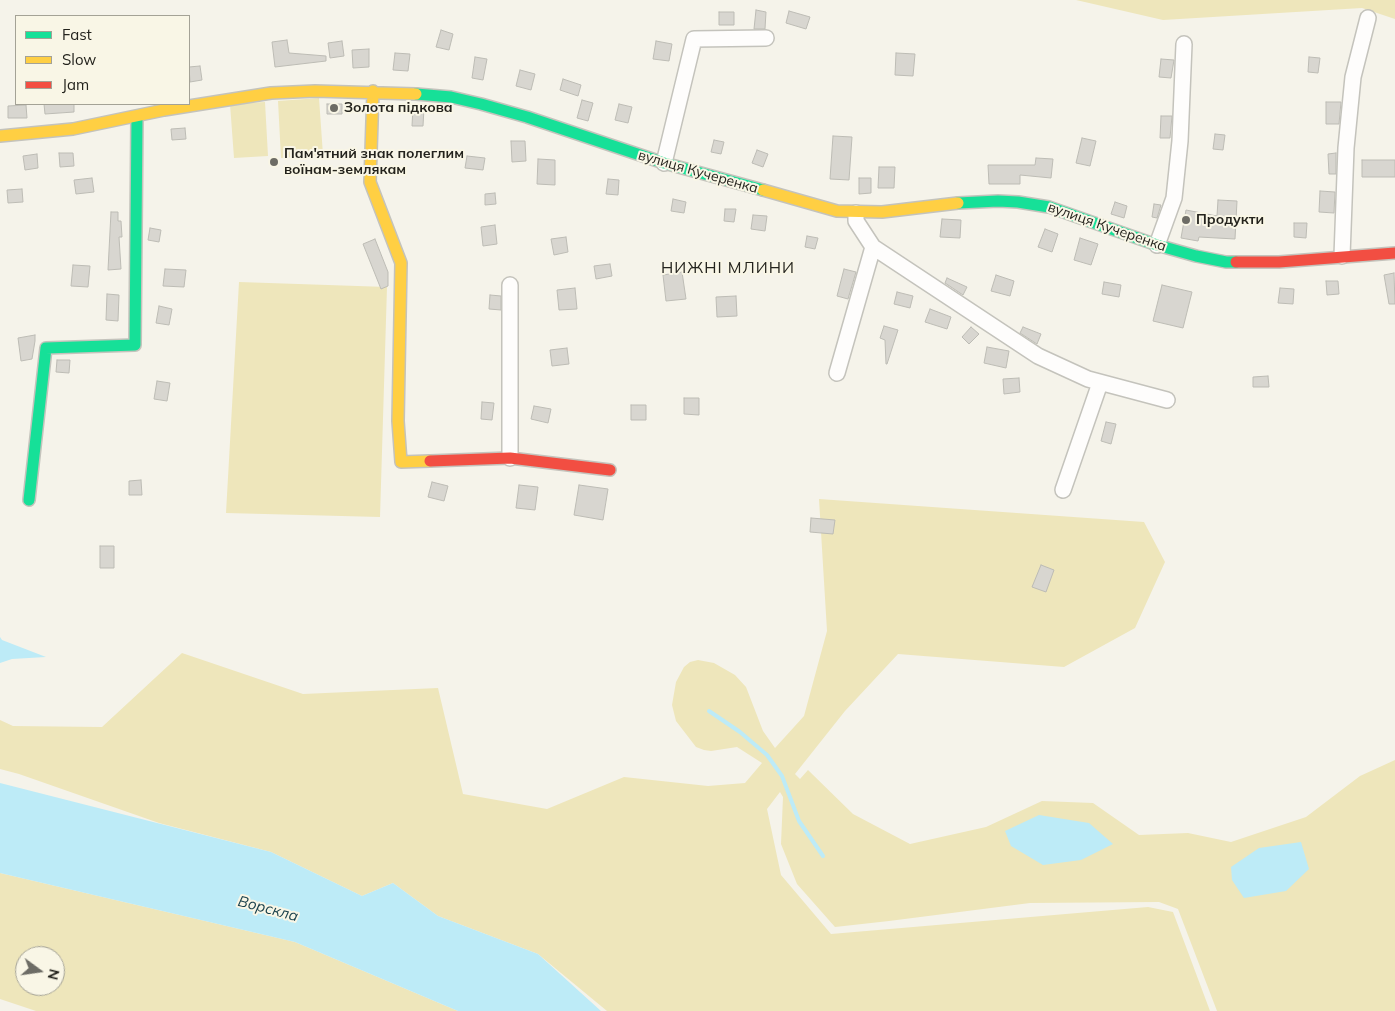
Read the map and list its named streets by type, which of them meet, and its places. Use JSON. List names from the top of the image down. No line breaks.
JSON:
{"streets":{"street":["вулиця Кучеренка"]},"districts":["НИЖНІ МЛИНИ"],"water":["Ворскла"],"places":["Золота підкова","Пам'ятний знак полеглим воїнам-землякам","Продукти"],"legend":["Fast","Slow","Jam"],"north":"right"}
